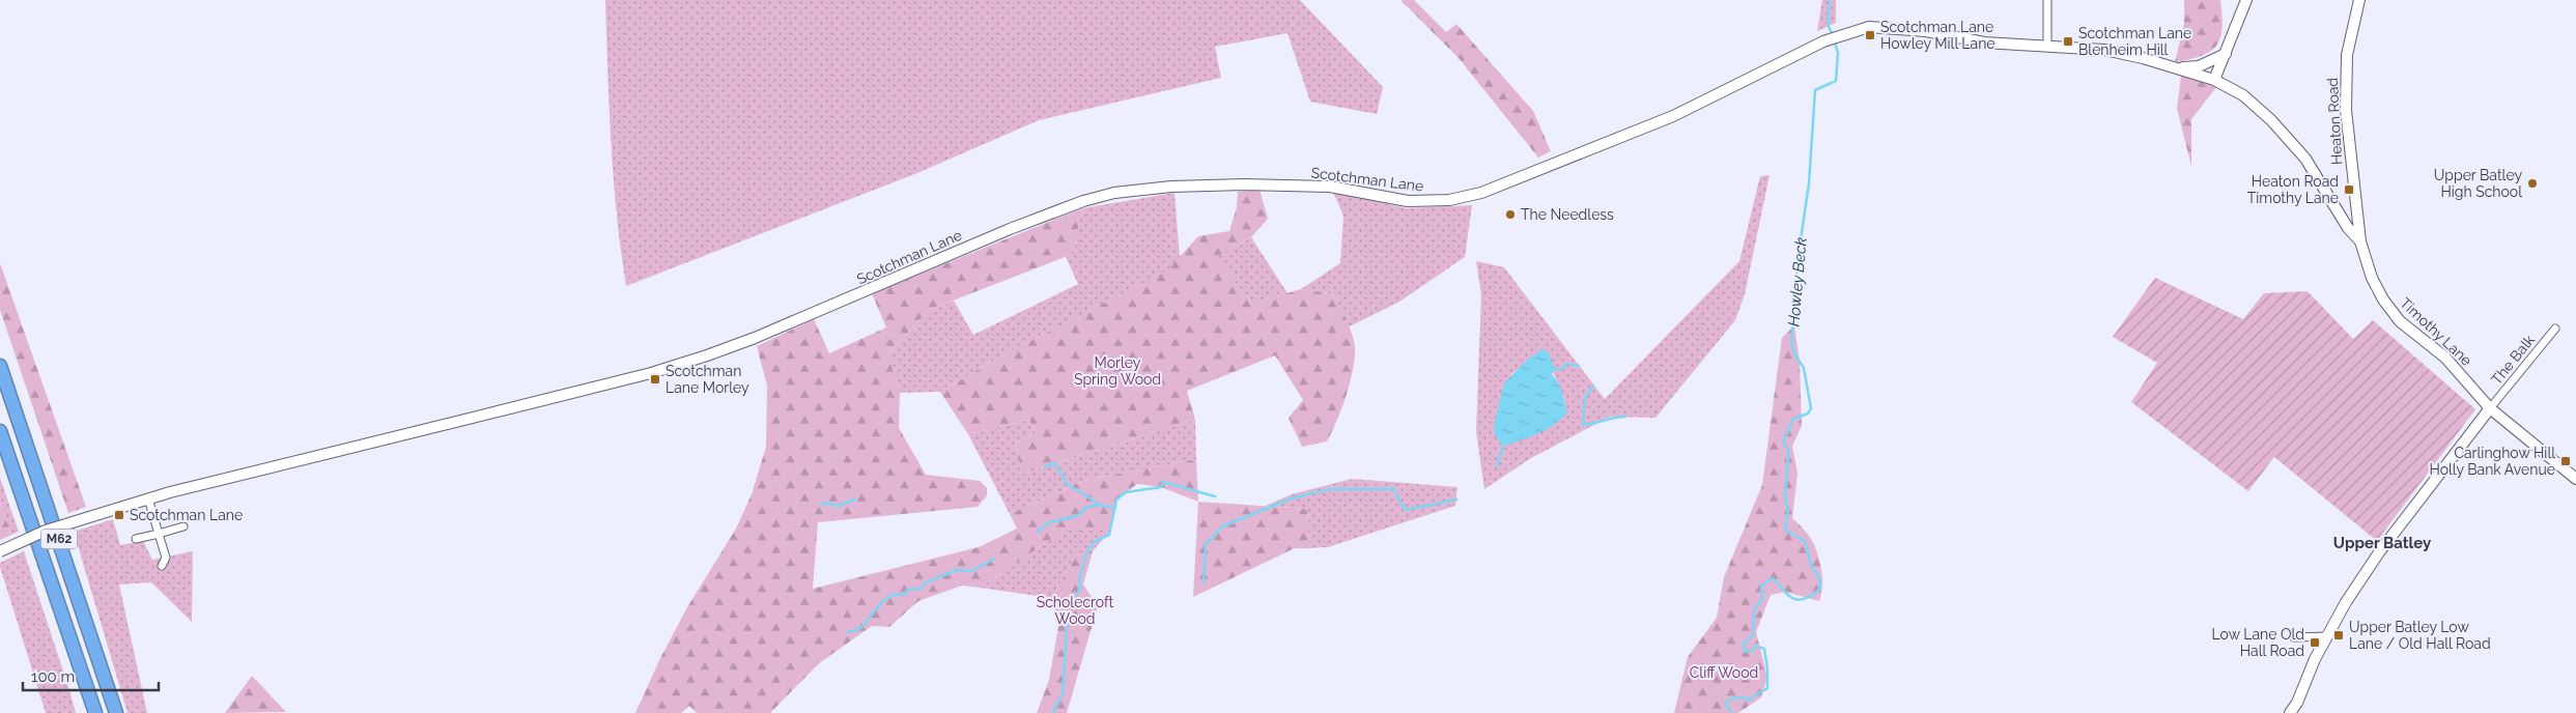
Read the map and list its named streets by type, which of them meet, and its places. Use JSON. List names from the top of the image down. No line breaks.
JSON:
{"streets":{"highway":["M62"],"main road":["Heaton Road","Scotchman Lane","Timothy Lane"],"street":["The Balk"]},"crossings":[["Heaton Road","Timothy Lane"],["Scotchman Lane","Timothy Lane"],["Timothy Lane","The Balk"]],"districts":["Upper Batley"],"water":["Howley Beck"],"parks":["Morley Spring Wood","Scholecroft Wood","Cliff Wood"],"places":{"transit":["Scotchman Lane Howley Mill Lane","Scotchman Lane Blenheim Hill","Heaton Road Timothy Lane","Scotchman Lane Morley","Carlinghow Hill Holly Bank Avenue","Scotchman Lane","Upper Batley Low Lane / Old Hall Road","Low Lane Old Hall Road"],"other":["Upper Batley High School","The Needless"]},"scale_bar":"100 m"}
